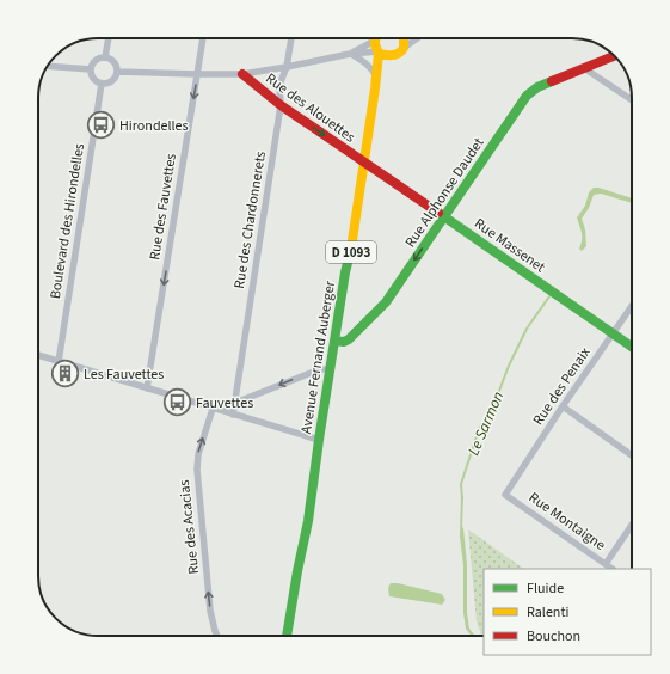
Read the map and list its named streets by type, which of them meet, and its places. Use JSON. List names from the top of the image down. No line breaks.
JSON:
{"streets":{"street":["Rue des Alouettes","Rue Alphonse Daudet","Rue des Fauvettes","Rue des Chardonnerets","Boulevard des Hirondelles","Rue Massenet","D 1093","Avenue Fernand Auberger","Rue des Penaix","Rue Montaigne","Rue des Acacias"]},"crossings":[["Rue des Alouettes","Rue des Chardonnerets"],["Rue des Alouettes","Rue Massenet"],["Rue des Alouettes","Avenue Fernand Auberger"],["Rue Alphonse Daudet","Rue Massenet"],["Rue Alphonse Daudet","Avenue Fernand Auberger"],["Rue Massenet","Avenue Fernand Auberger"],["Rue Massenet","Rue des Penaix"],["Rue des Penaix","Rue Montaigne"]],"one_way":["Rue Alphonse Daudet","Rue des Fauvettes","Rue des Acacias"],"water":["Le Sarmon"],"places":{"bus stop":["Hirondelles","Fauvettes"],"building":["Les Fauvettes"]},"legend":["Fluide","Ralenti","Bouchon"]}
